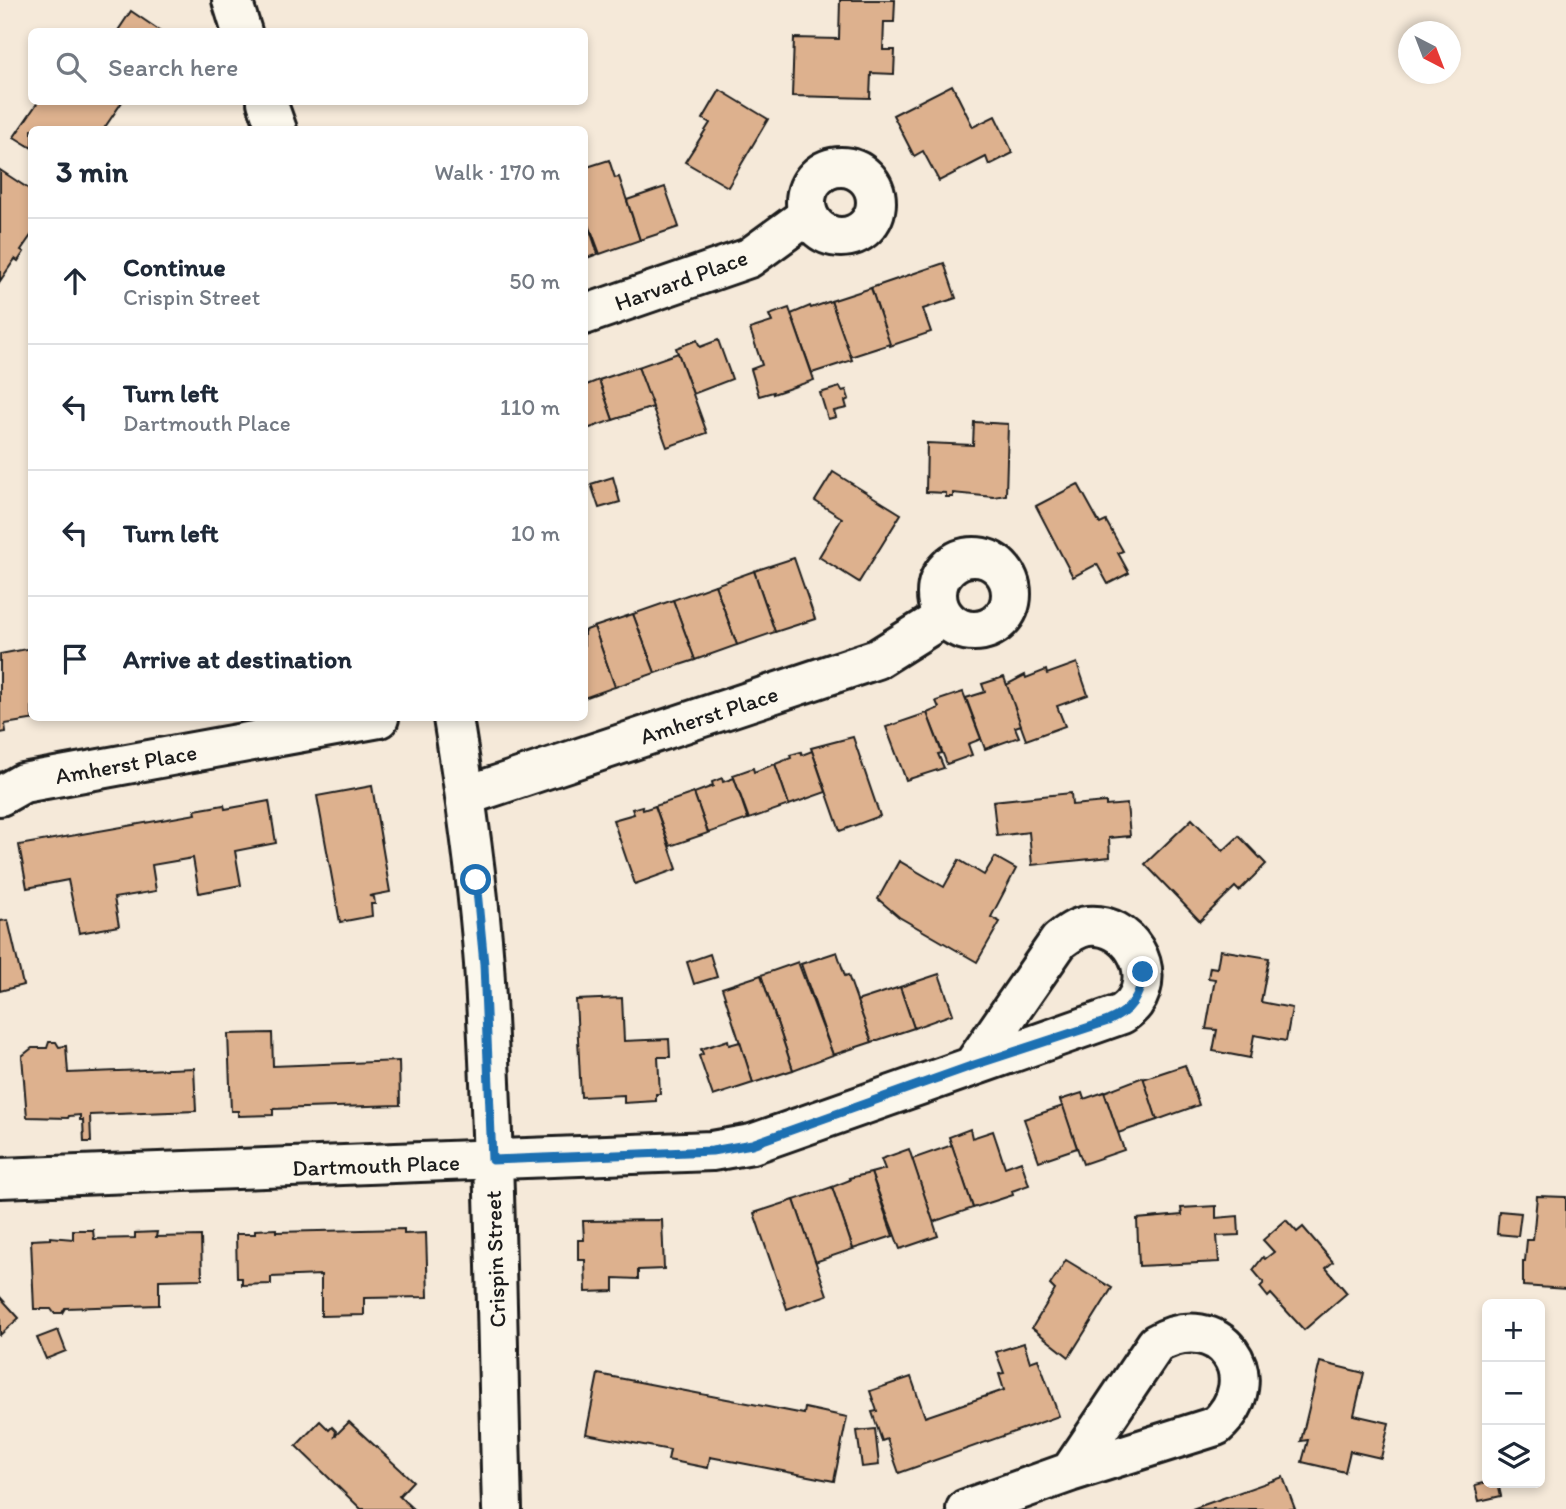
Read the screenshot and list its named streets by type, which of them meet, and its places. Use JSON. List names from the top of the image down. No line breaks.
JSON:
{"streets":{"street":["Harvard Place","Amherst Place","Dartmouth Place","Crispin Street"]},"crossings":[["Amherst Place","Crispin Street"],["Dartmouth Place","Crispin Street"]],"north":"bottom right","page":{"search":"Search here","heading":["3 min","Walk · 170 m"],"list":[["Continue","Crispin Street","50 m"],["Turn left","Dartmouth Place","110 m"],["Turn left","10 m"],"Arrive at destination"],"map_buttons":["+","−"]}}
